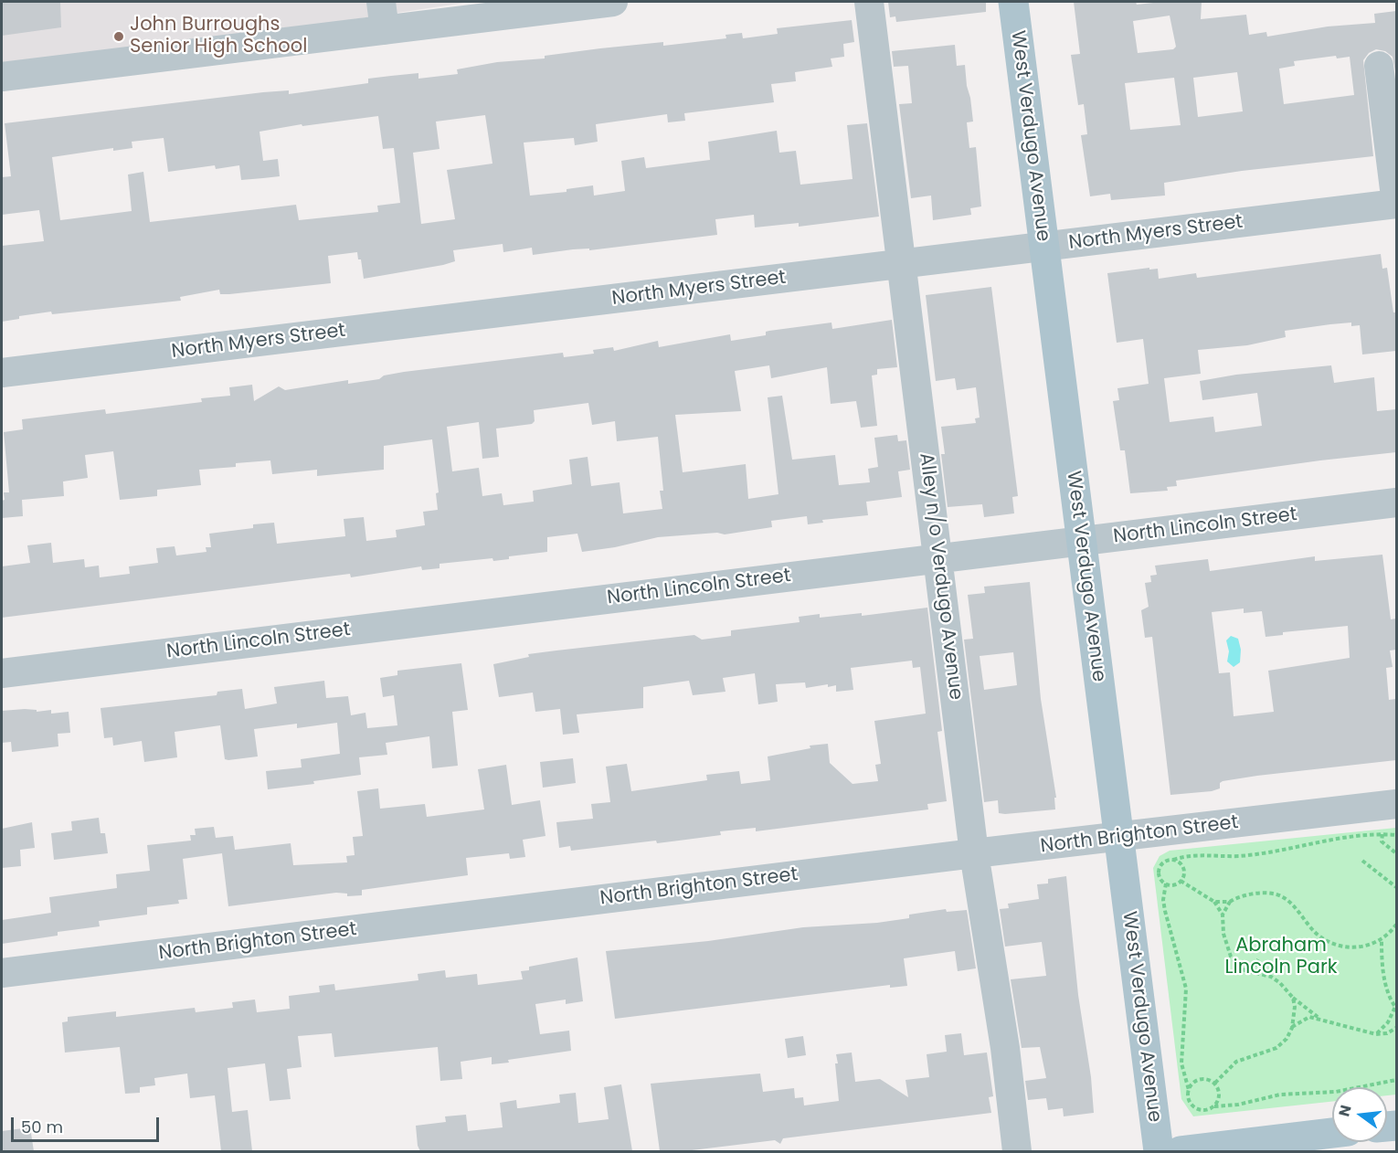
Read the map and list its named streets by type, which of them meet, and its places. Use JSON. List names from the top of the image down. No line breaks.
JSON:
{"streets":{"main road":["West Verdugo Avenue"],"street":["North Myers Street","North Lincoln Street","Alley n/o Verdugo Avenue","North Brighton Street"]},"crossings":[["West Verdugo Avenue","North Myers Street"],["West Verdugo Avenue","North Lincoln Street"],["West Verdugo Avenue","North Brighton Street"],["North Myers Street","Alley n/o Verdugo Avenue"],["North Lincoln Street","Alley n/o Verdugo Avenue"],["Alley n/o Verdugo Avenue","North Brighton Street"]],"parks":["Abraham Lincoln Park"],"places":["John Burroughs Senior High School"],"scale_bar":"50 m","north":"left"}
